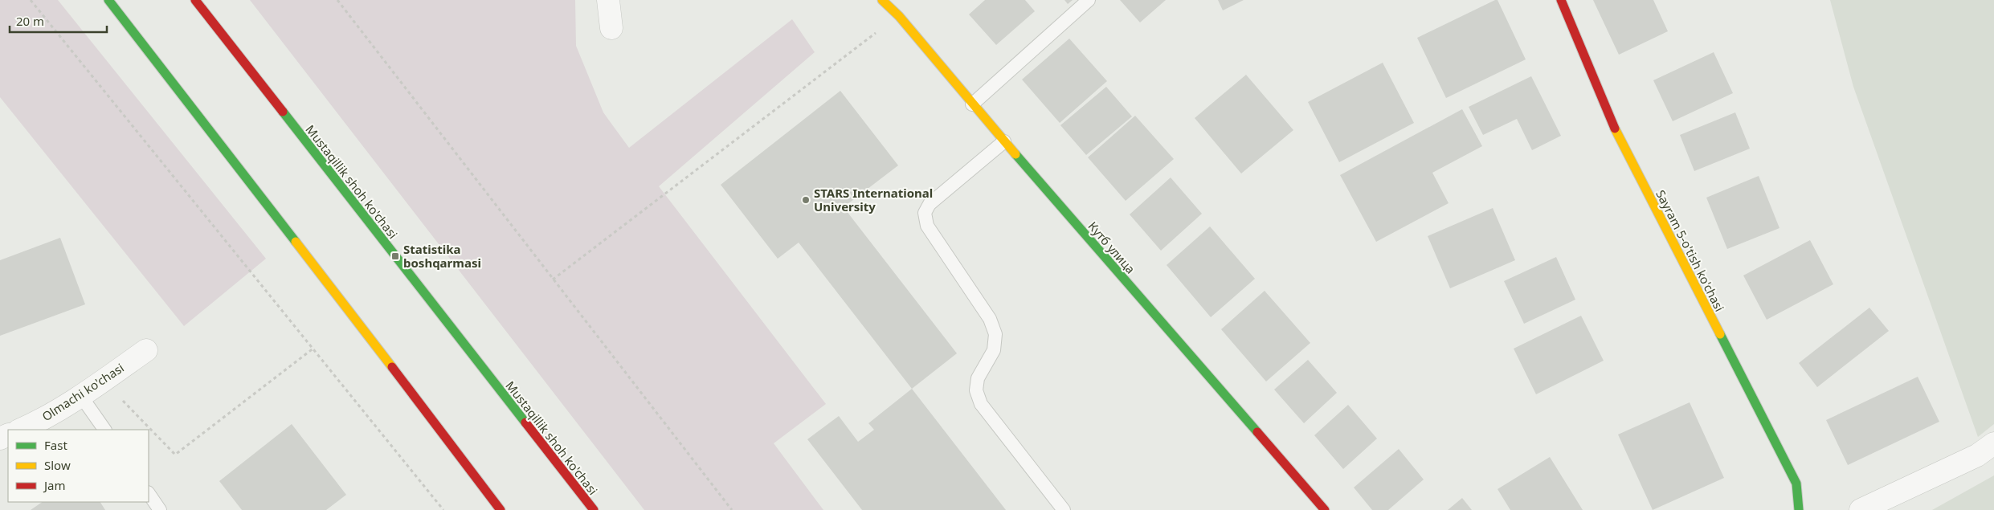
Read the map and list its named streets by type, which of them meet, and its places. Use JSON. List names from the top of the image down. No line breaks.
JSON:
{"streets":{"main road":["Mustaqillik shoh ko'chasi","Кутб улица","Sayram 5-o'tish ko'chasi"],"street":["Olmachi ko'chasi"]},"places":{"other":["STARS International University"],"transit":["Statistika boshqarmasi"]},"legend":["Fast","Slow","Jam"],"scale_bar":"20 m"}
